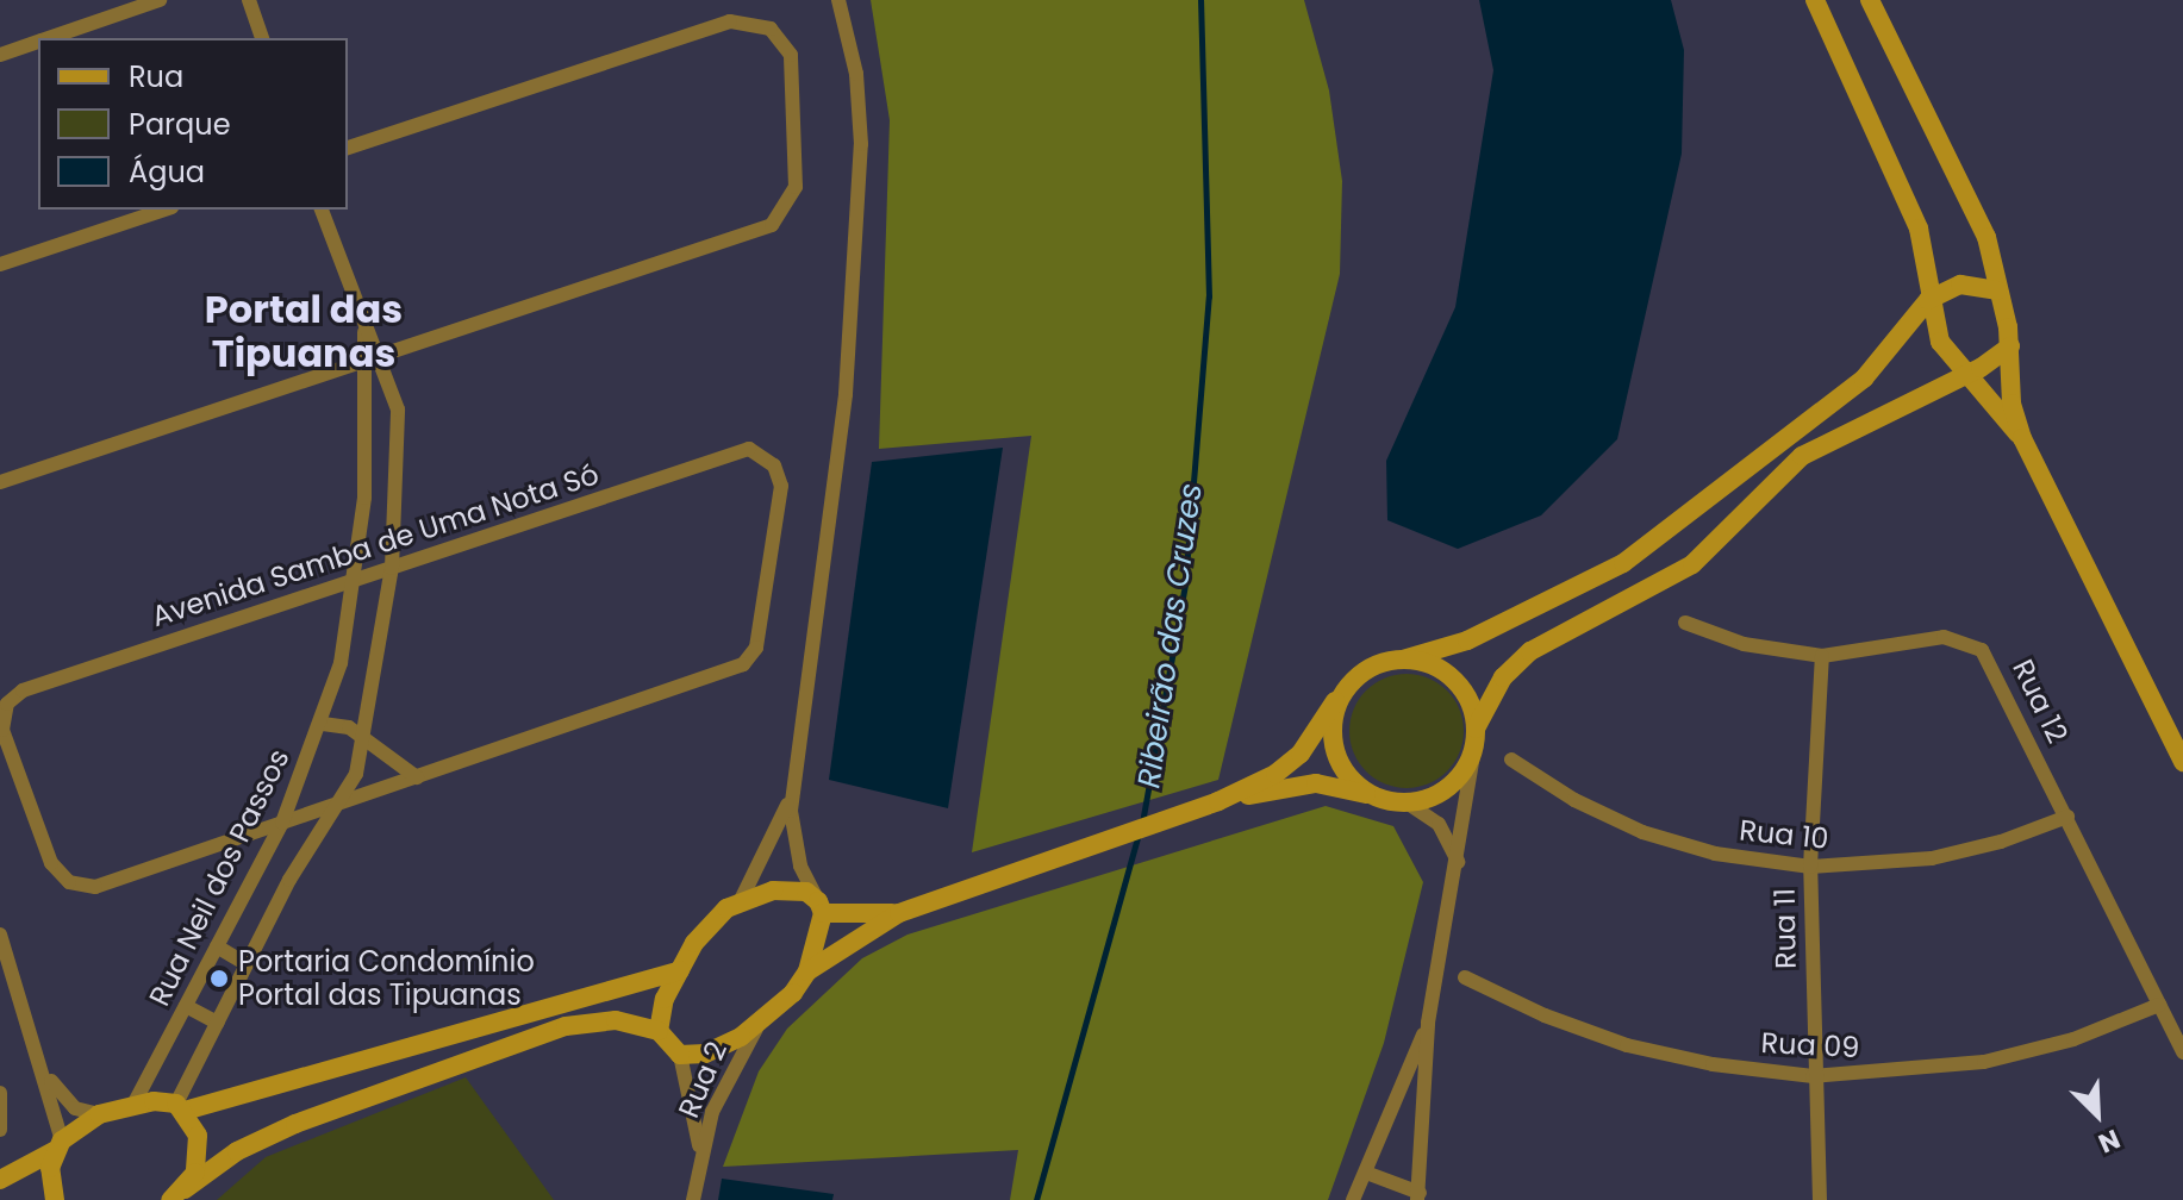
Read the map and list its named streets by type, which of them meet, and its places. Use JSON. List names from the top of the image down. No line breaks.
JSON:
{"streets":{"street":["Avenida Samba de Uma Nota Só","Rua 12","Rua 10","Rua Neil dos Passos","Rua 11","Rua 09","Rua 2"]},"crossings":[["Avenida Samba de Uma Nota Só","Rua Neil dos Passos"],["Rua 12","Rua 10"],["Rua 12","Rua 11"],["Rua 12","Rua 09"],["Rua 10","Rua 11"],["Rua 11","Rua 09"]],"districts":["Portal das Tipuanas"],"water":["Ribeirão das Cruzes"],"places":["Portaria Condomínio Portal das Tipuanas"],"legend":["Rua","Parque","Água"],"north":"bottom right"}
